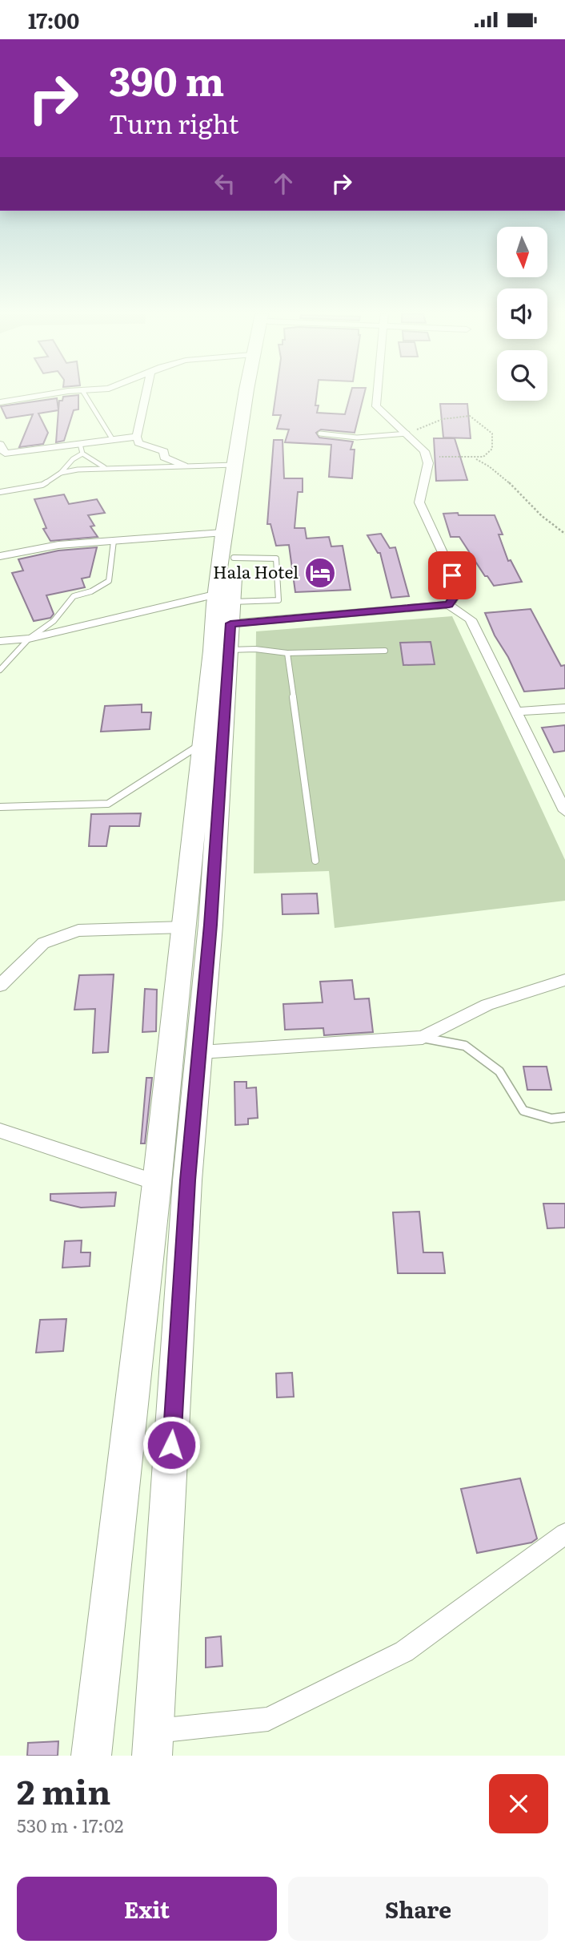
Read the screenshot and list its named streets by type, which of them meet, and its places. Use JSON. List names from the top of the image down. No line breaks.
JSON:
{"places":{"hotel":["Hala Hotel"]},"north":"bottom","page":{"status":"17:00","turn":["390 m","Turn right"],"heading":["2 min","530 m · 17:02"],"buttons":["Exit","Share"]}}
